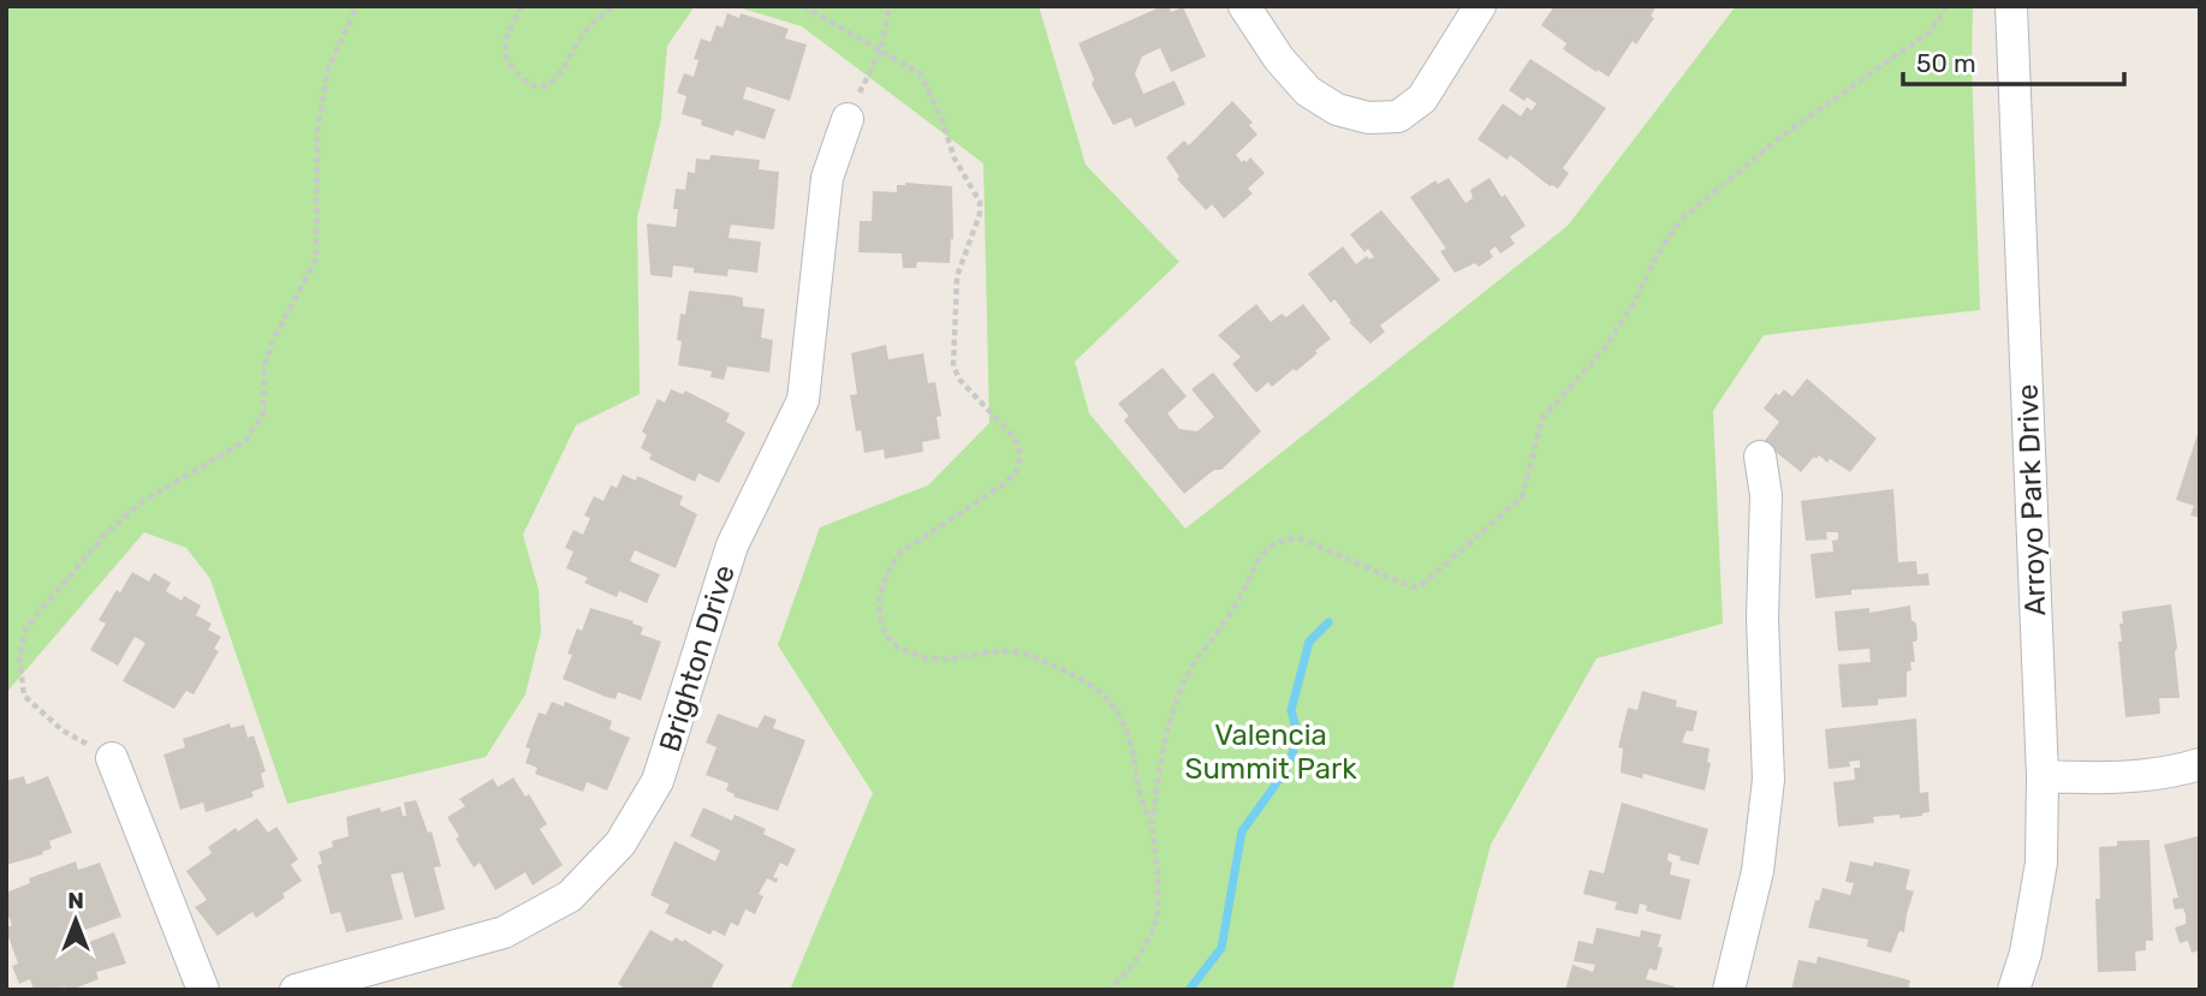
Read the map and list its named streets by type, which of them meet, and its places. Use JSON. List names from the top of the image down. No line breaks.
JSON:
{"streets":{"street":["Arroyo Park Drive","Brighton Drive"]},"parks":["Valencia Summit Park"],"scale_bar":"50 m","north":"top"}
